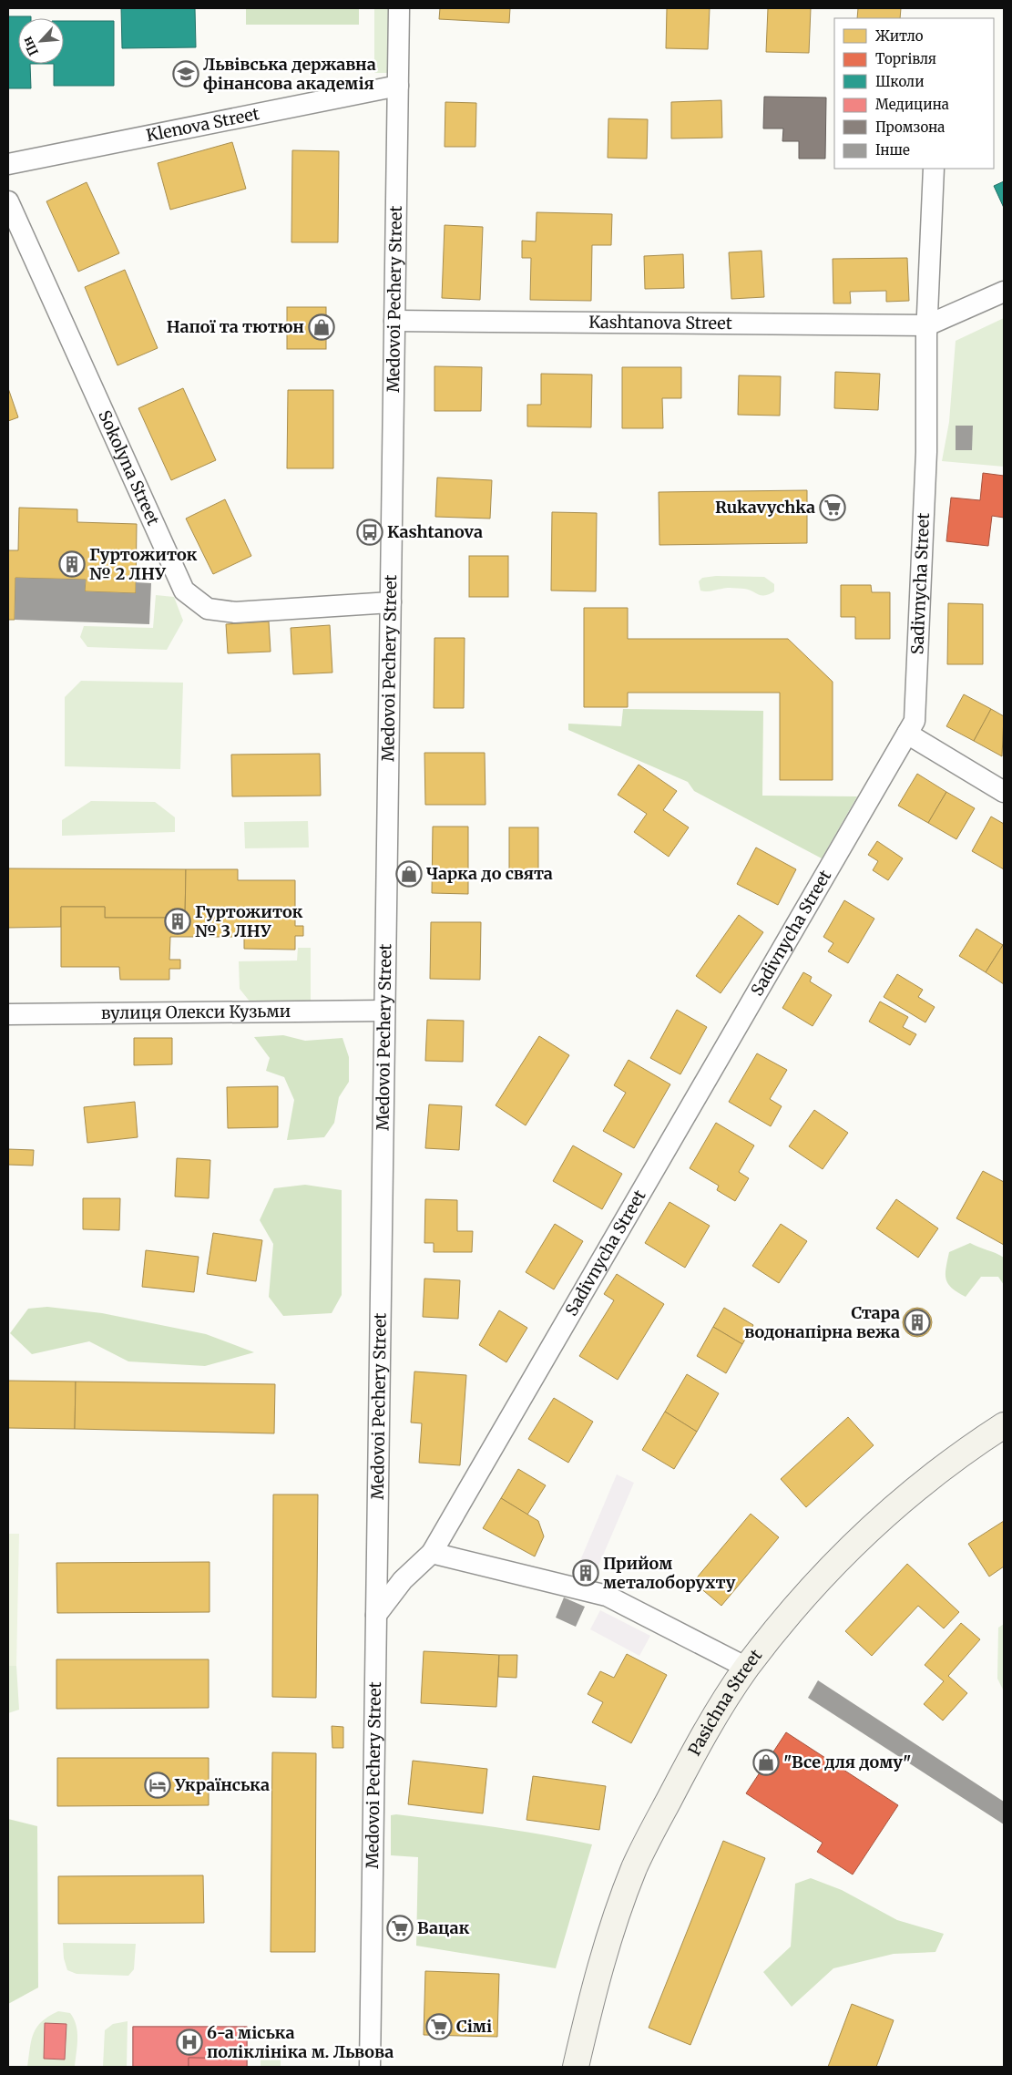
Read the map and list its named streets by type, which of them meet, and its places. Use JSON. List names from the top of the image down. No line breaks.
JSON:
{"streets":{"main road":["Pasichna Street"],"street":["Klenova Street","Medovoi Pechery Street","Kashtanova Street","Sokolyna Street","Sadivnycha Street","вулиця Олекси Кузьми"]},"crossings":[["Klenova Street","Medovoi Pechery Street"],["Medovoi Pechery Street","Kashtanova Street"],["Medovoi Pechery Street","Sokolyna Street"],["Medovoi Pechery Street","Sadivnycha Street"],["Medovoi Pechery Street","вулиця Олекси Кузьми"],["Kashtanova Street","Sadivnycha Street"]],"places":{"school or university":["Львівська державна фінансова академія"],"shop":["Напої та тютюн","Чарка до свята","\"Все для дому\""],"supermarket":["Rukavychka","Вацак","Сімі"],"bus stop":["Kashtanova"],"building":["Гуртожиток № 2 ЛНУ","Гуртожиток № 3 ЛНУ","Стара водонапірна вежа","Прийом металоборухту"],"hotel":["Українська"],"hospital":["6-а міська поліклініка м. Львова"]},"legend":["Житло","Торгівля","Школи","Медицина","Промзона","Інше"],"north":"bottom left"}
